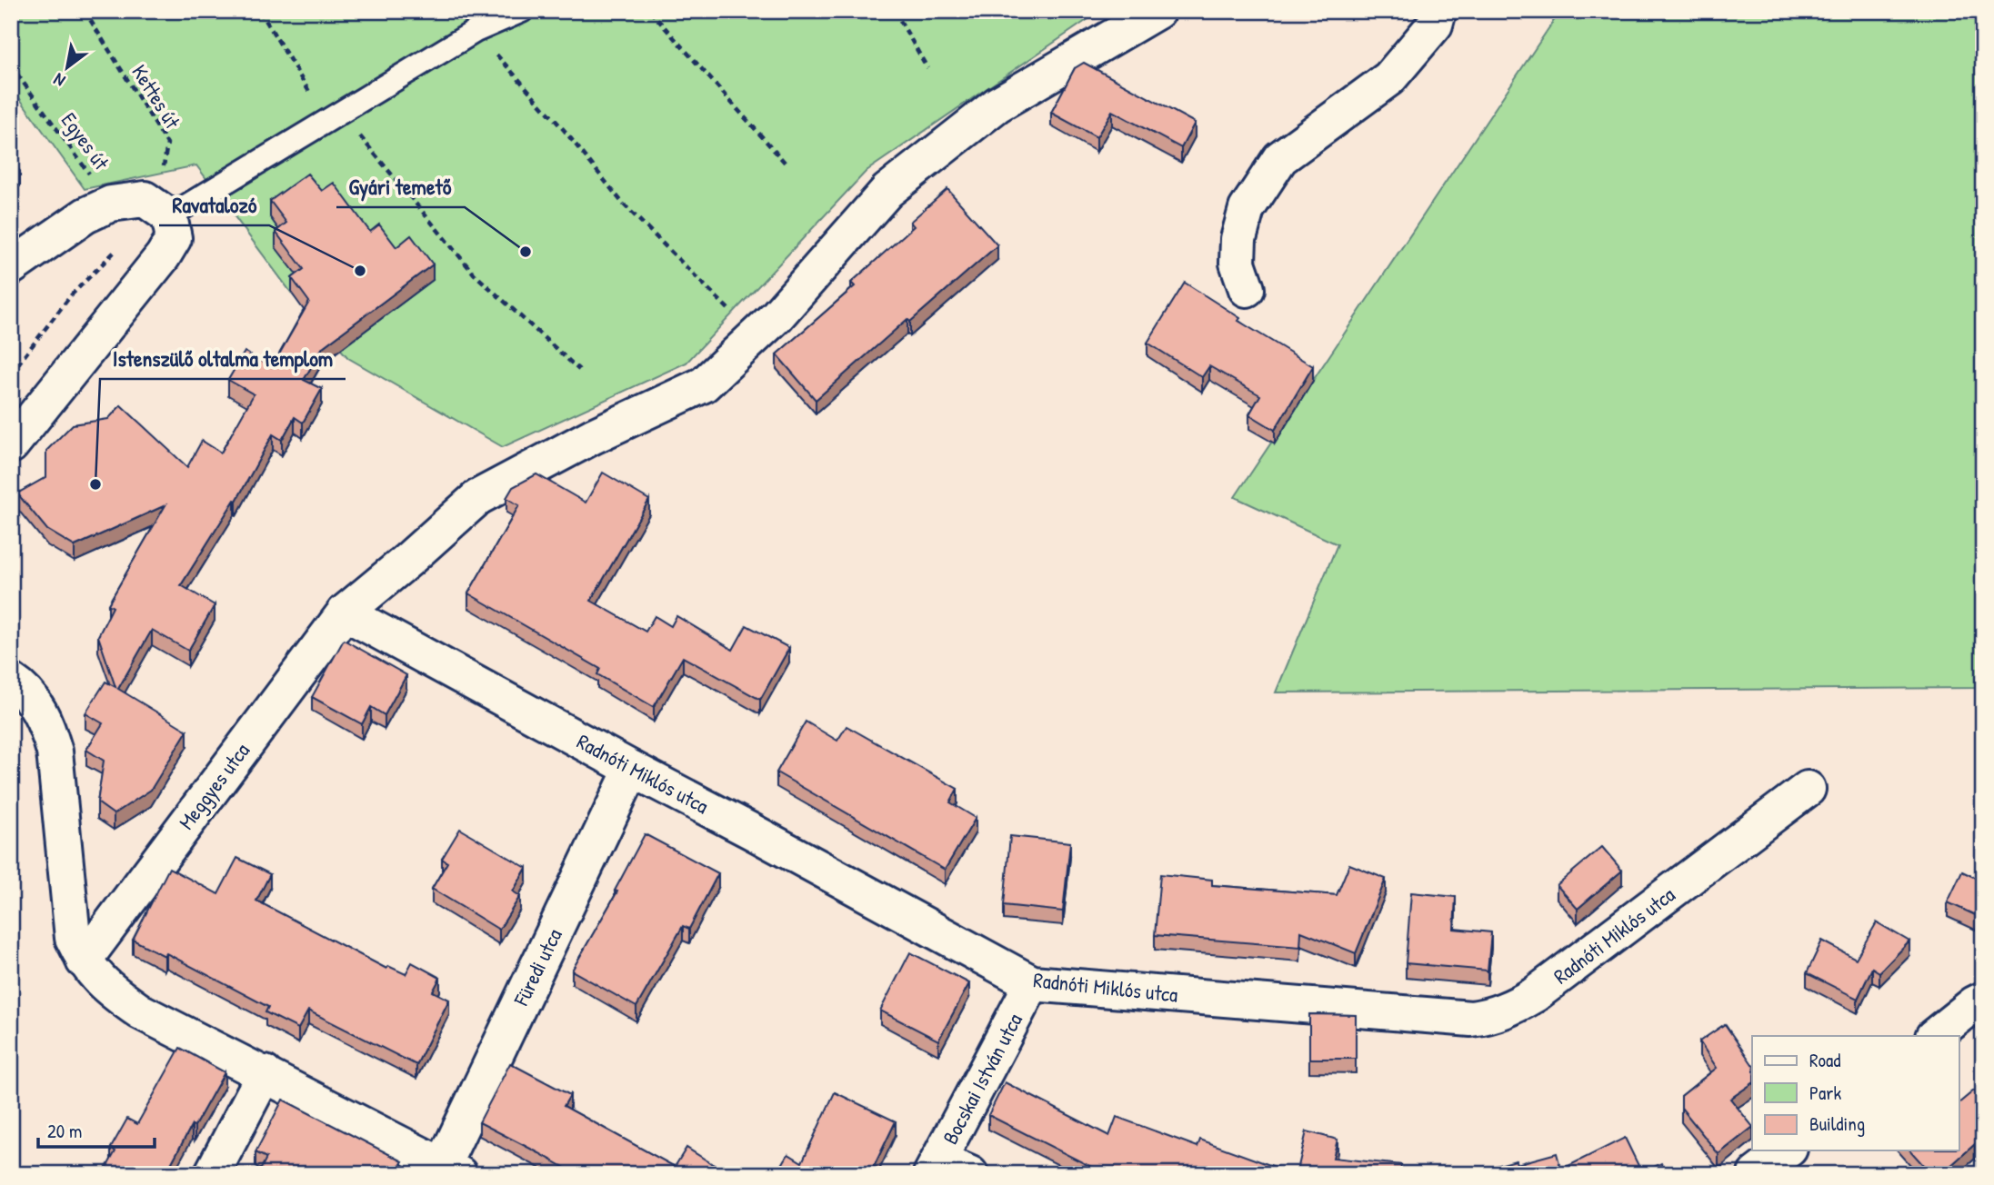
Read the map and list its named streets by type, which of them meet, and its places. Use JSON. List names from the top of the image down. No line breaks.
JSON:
{"streets":{"street":["Radnóti Miklós utca","Meggyes utca","Füredi utca","Bocskai István utca"],"path":["Kettes út","Egyes út"]},"crossings":[["Radnóti Miklós utca","Meggyes utca"],["Radnóti Miklós utca","Füredi utca"],["Radnóti Miklós utca","Bocskai István utca"]],"places":["Gyári temető","Ravatalozó","Istenszülő oltalma templom"],"legend":["Road","Park","Building"],"scale_bar":"20 m","north":"bottom left"}
